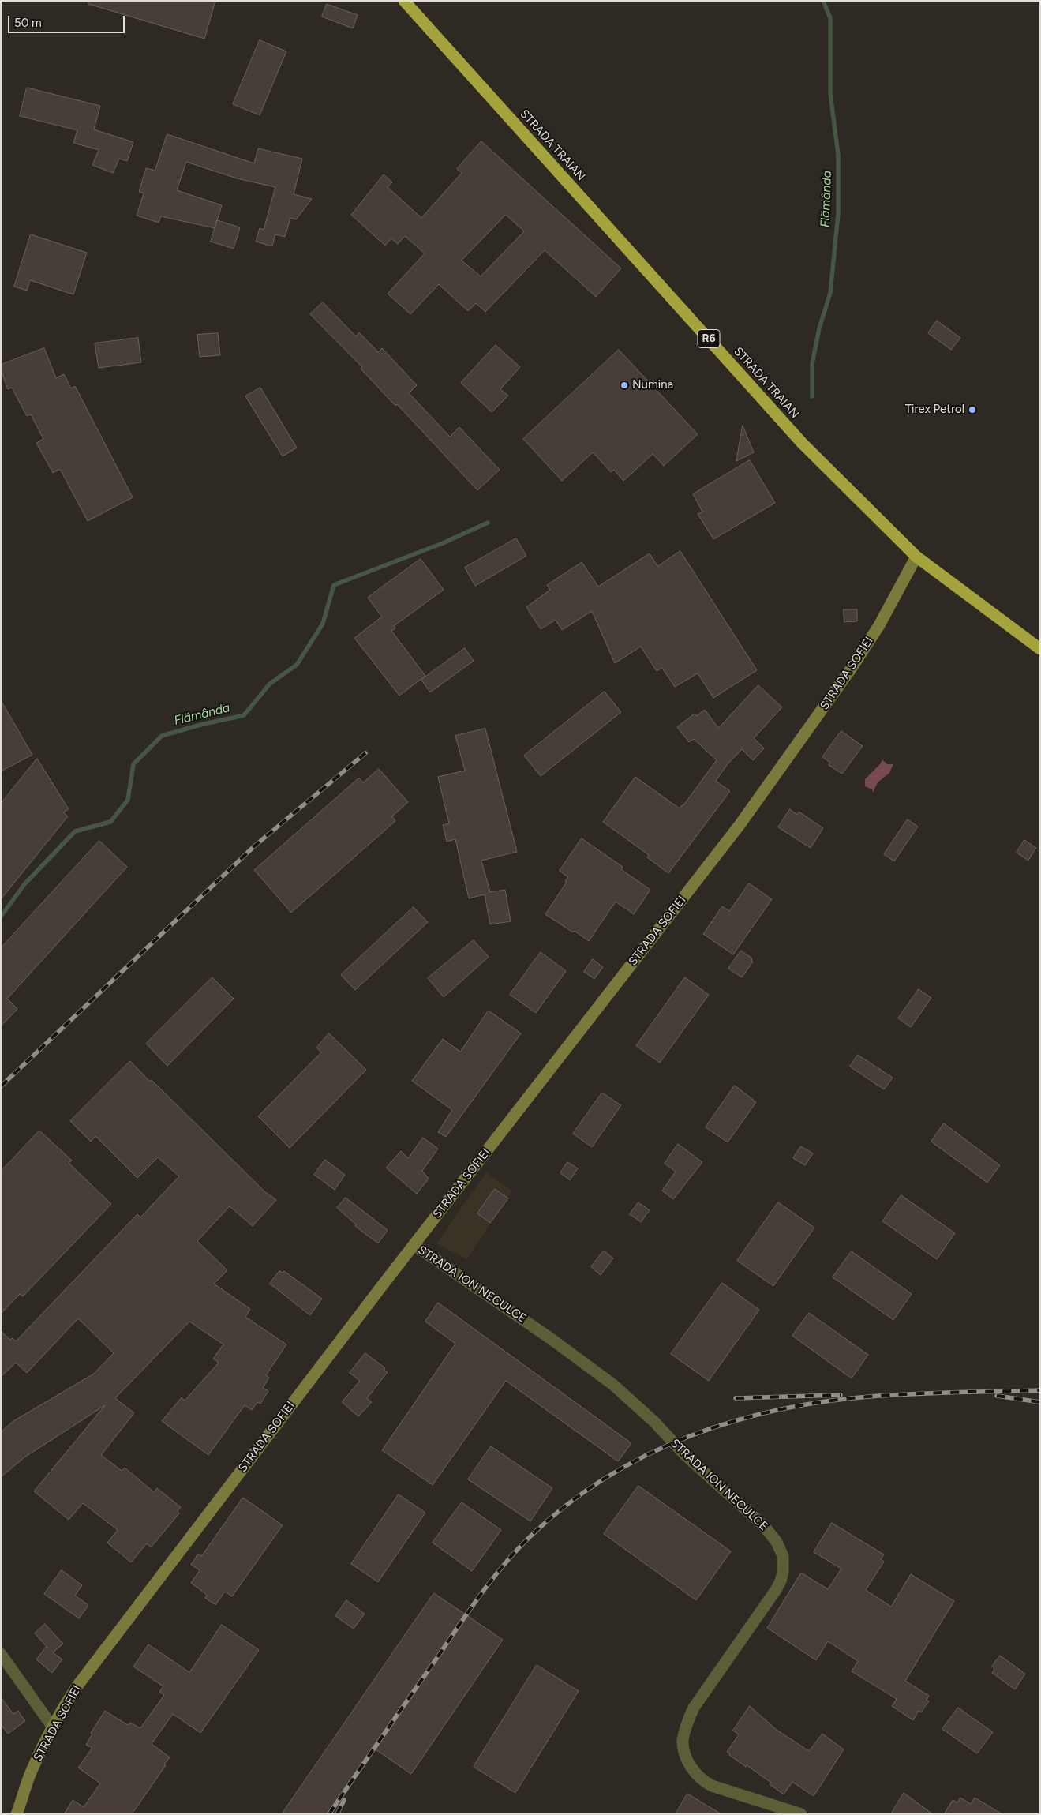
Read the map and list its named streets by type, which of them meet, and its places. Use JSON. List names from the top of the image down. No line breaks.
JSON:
{"streets":{"highway":["STRADA TRАIAN","R6"],"street":["STRADA SOFIEI","STRADA ION NECULCE"]},"crossings":[["STRADA TRАIAN","STRADA SOFIEI"],["STRADA SOFIEI","STRADA ION NECULCE"]],"water":["Flămânda"],"places":["Numina","Tirex Petrol"],"scale_bar":"50 m"}
